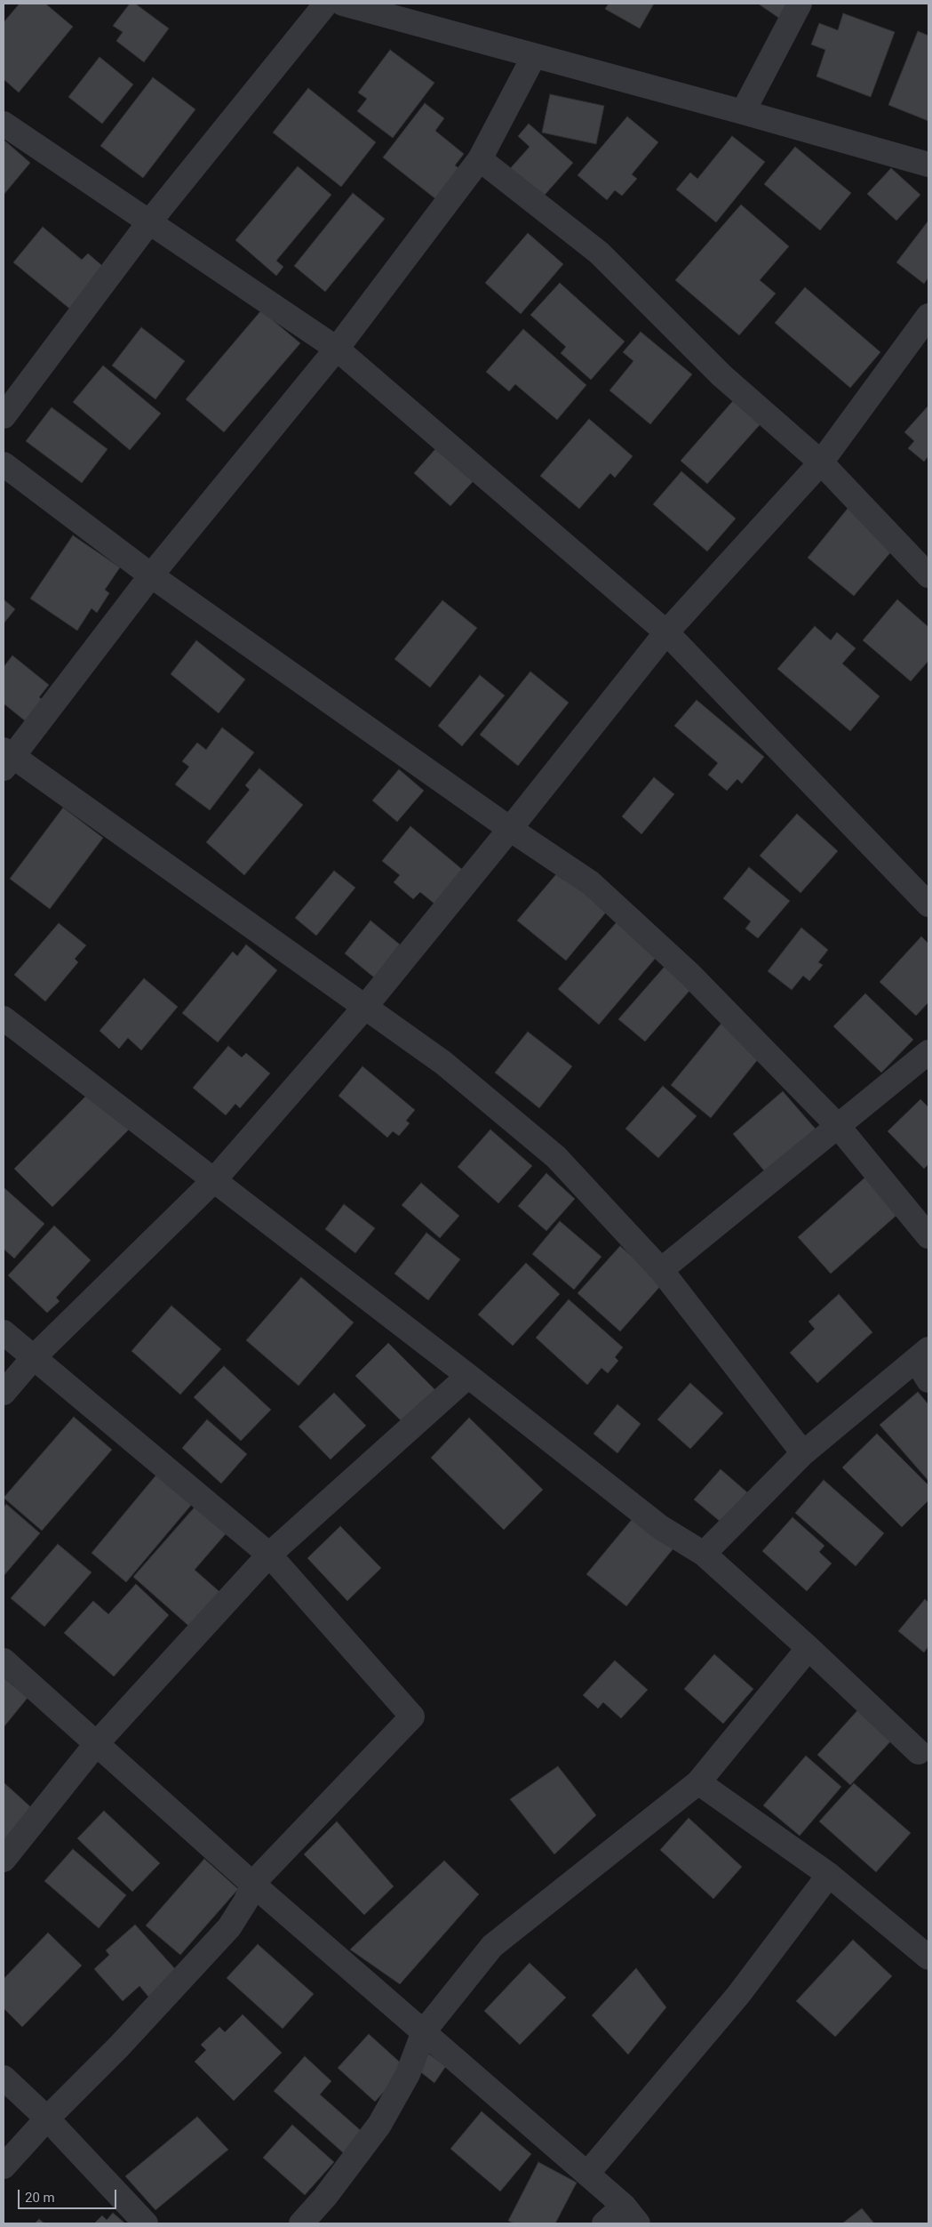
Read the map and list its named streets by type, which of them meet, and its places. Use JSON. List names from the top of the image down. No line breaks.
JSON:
{"scale_bar":"20 m"}
